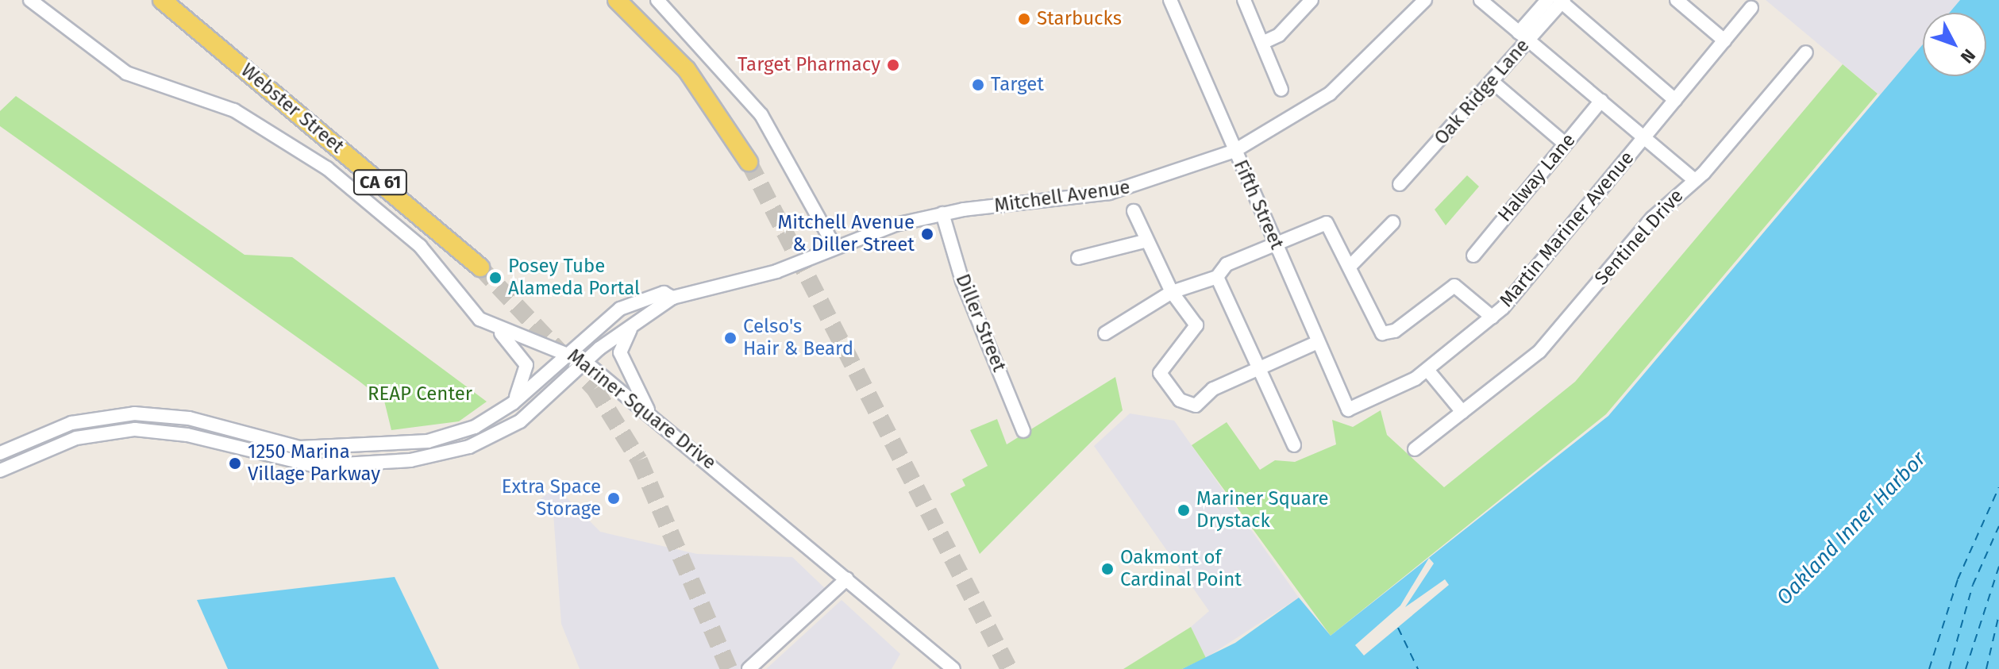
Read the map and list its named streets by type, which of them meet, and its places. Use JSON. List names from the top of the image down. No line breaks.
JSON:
{"streets":{"main road":["Webster Street","CA 61"],"street":["Oak Ridge Lane","Halway Lane","Mitchell Avenue","Fifth Street","Martin Mariner Avenue","Sentinel Drive","Diller Street","Mariner Square Drive"]},"crossings":[["Mitchell Avenue","Fifth Street"],["Mitchell Avenue","Diller Street"],["Fifth Street","Martin Mariner Avenue"]],"water":["Oakland Inner Harbor"],"parks":["REAP Center"],"places":["Starbucks","Target Pharmacy","Target","Mitchell Avenue & Diller Street","Posey Tube Alameda Portal","Celso's Hair & Beard","1250 Marina Village Parkway","Extra Space Storage","Mariner Square Drystack","Oakmont of Cardinal Point"],"north":"bottom right"}
